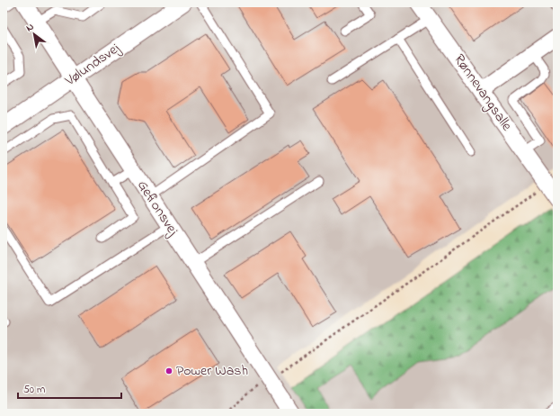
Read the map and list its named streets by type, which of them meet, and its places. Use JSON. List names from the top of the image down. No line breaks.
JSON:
{"streets":{"street":["Vølundsvej","Rønnevangsalle","Gefionsvej"]},"crossings":[["Vølundsvej","Gefionsvej"]],"places":["Power Wash"],"scale_bar":"50 m","north":"top left"}
